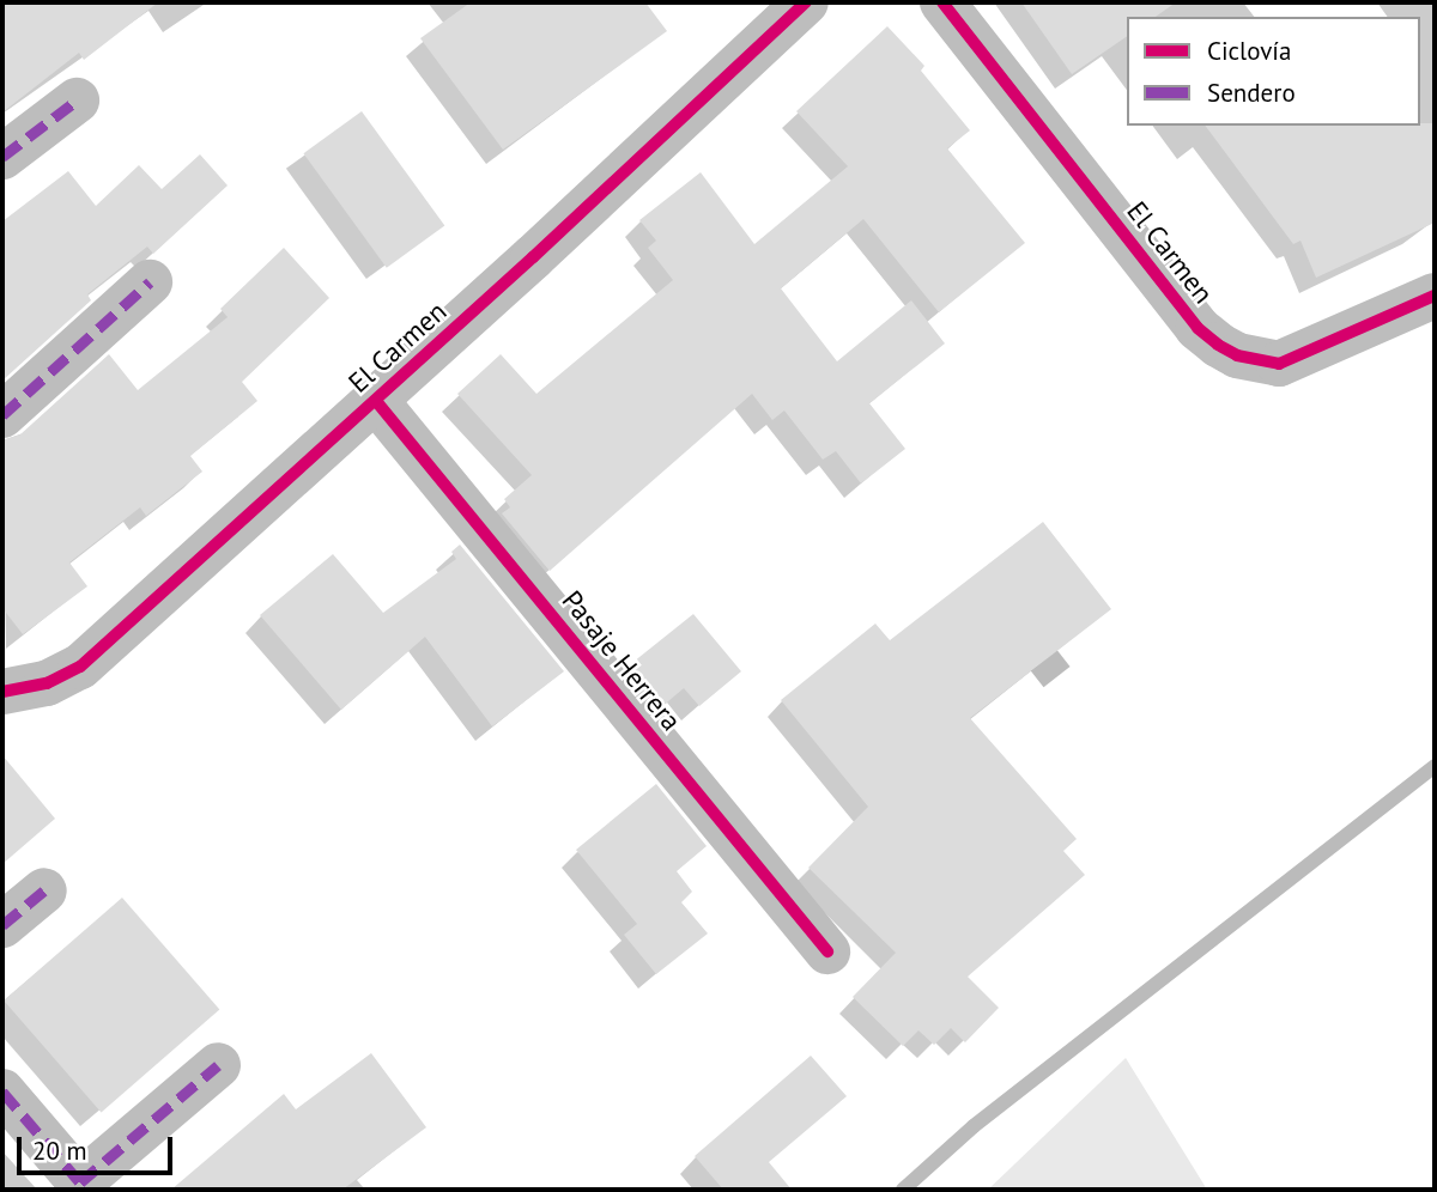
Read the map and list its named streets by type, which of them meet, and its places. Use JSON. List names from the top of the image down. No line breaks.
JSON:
{"streets":{"street":["El Carmen","Pasaje Herrera"]},"crossings":[["El Carmen","Pasaje Herrera"]],"legend":["Ciclovía","Sendero"],"scale_bar":"20 m"}
